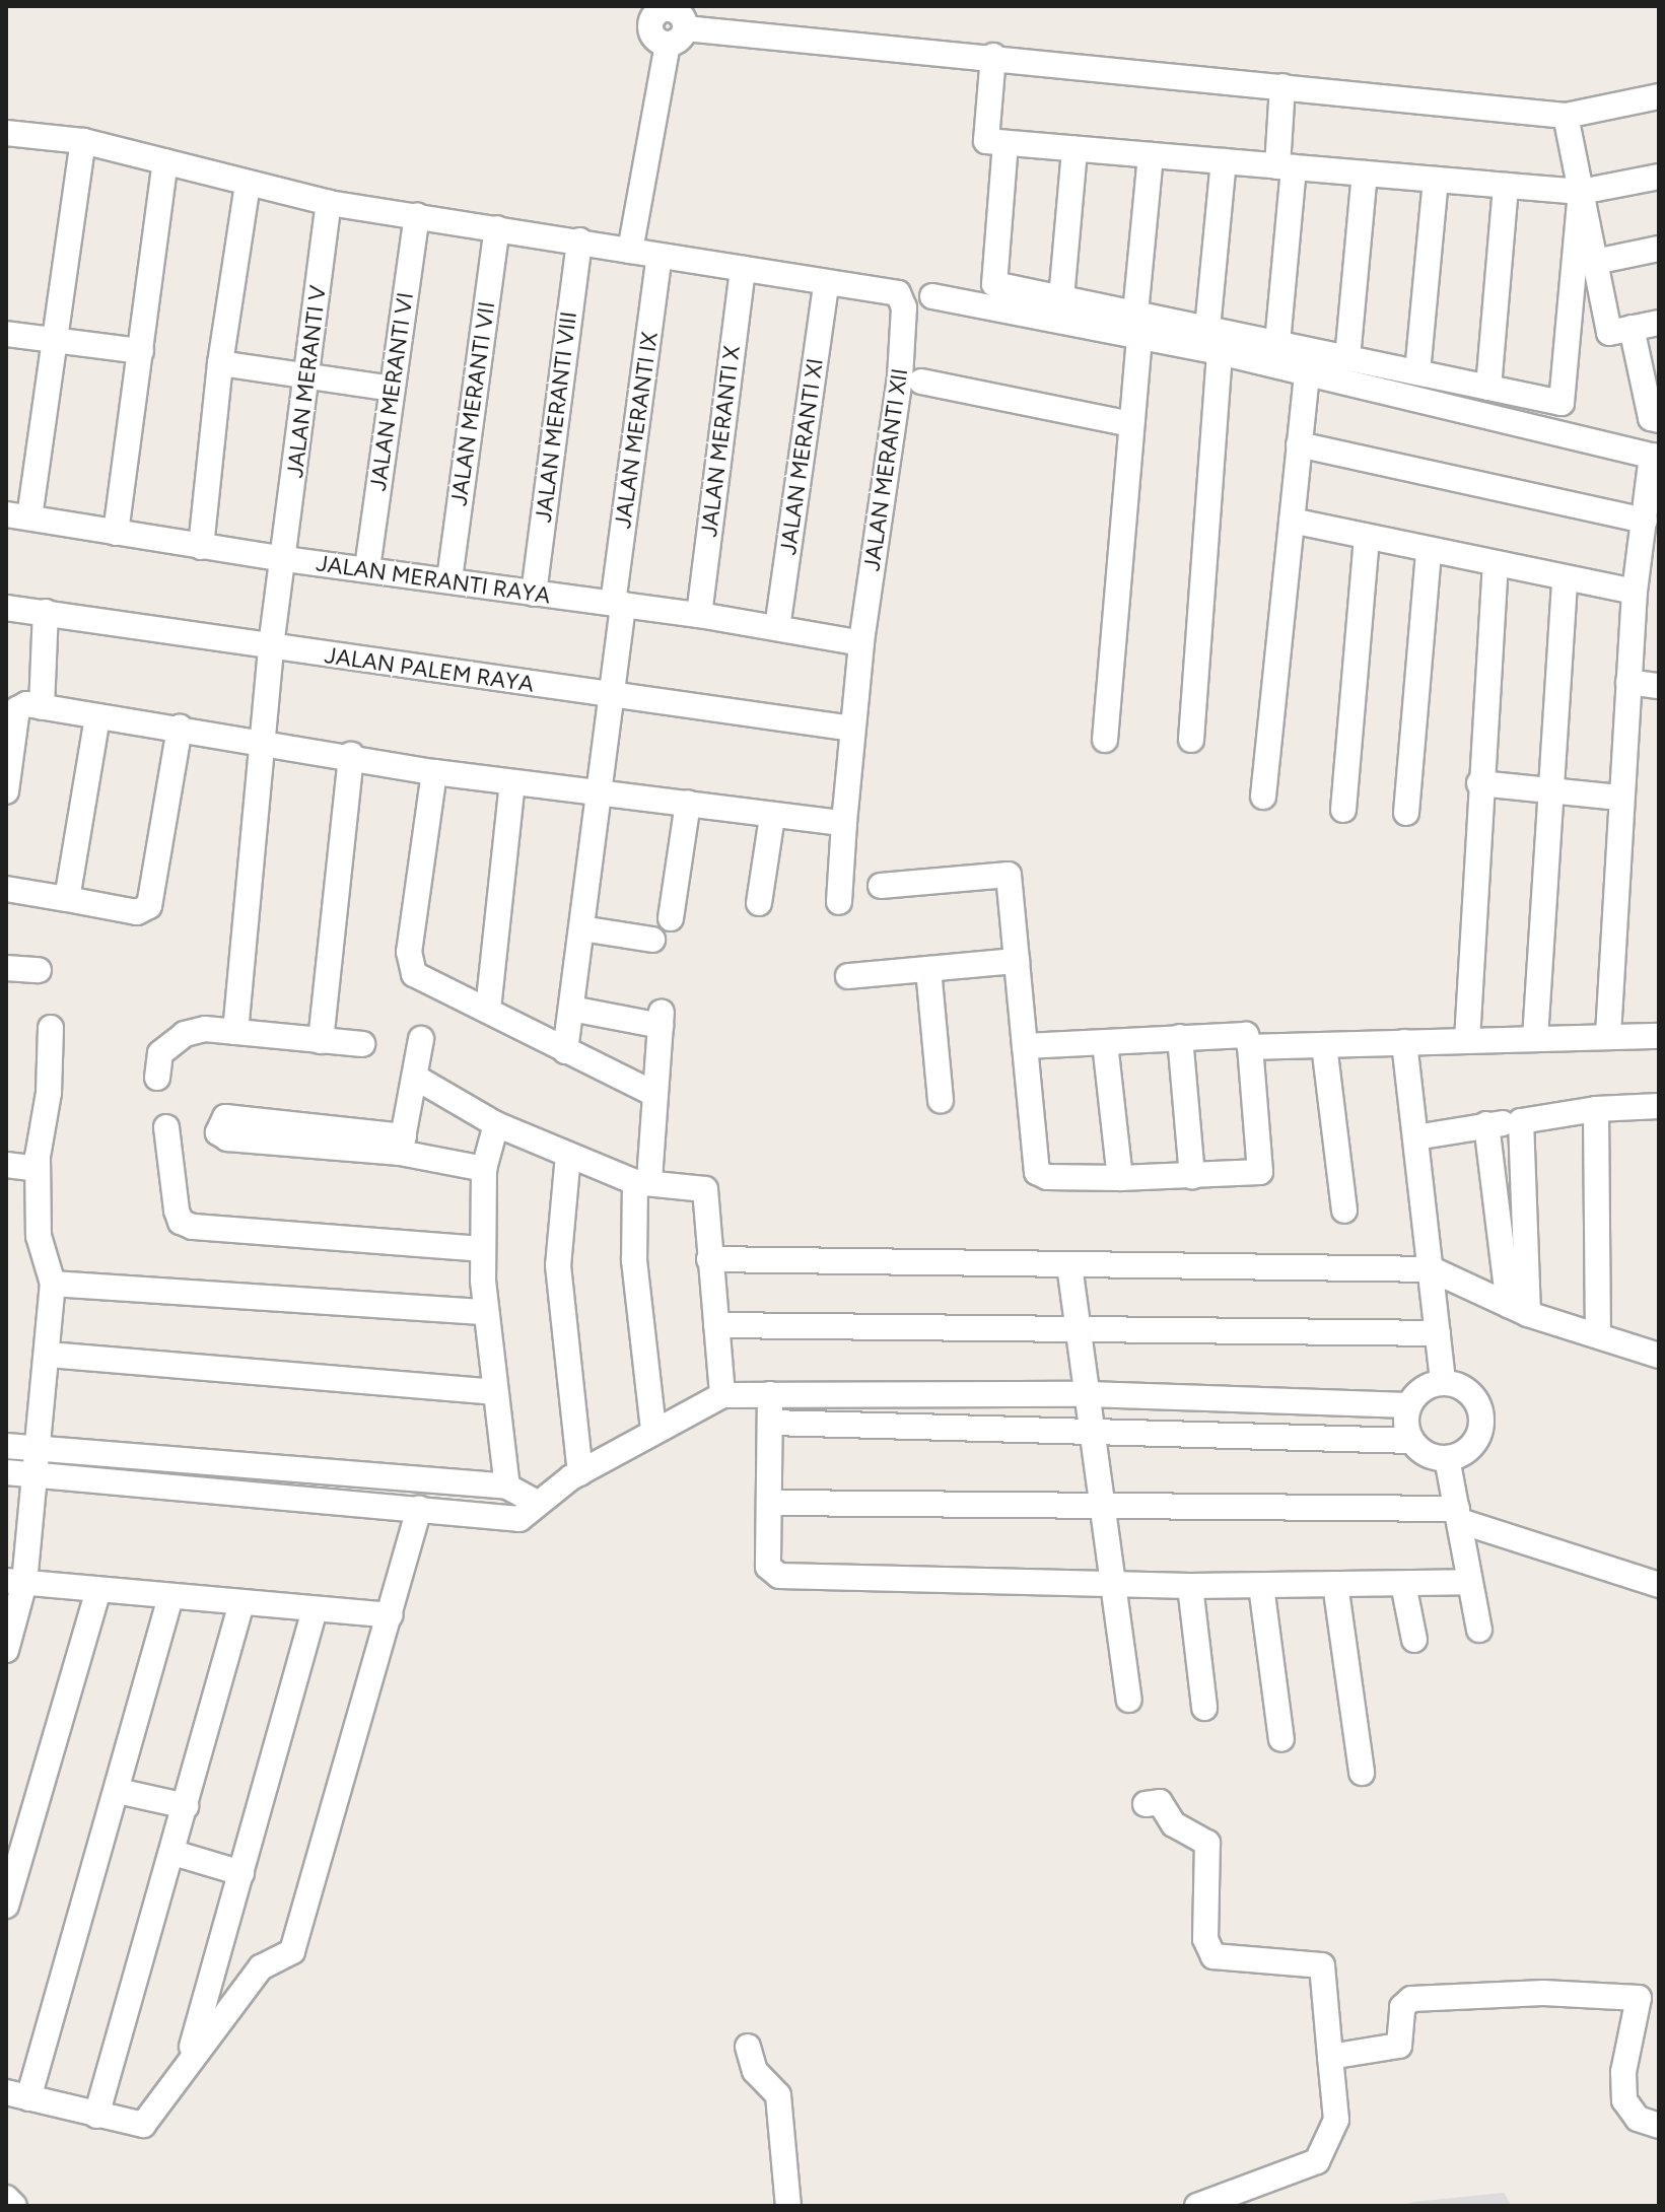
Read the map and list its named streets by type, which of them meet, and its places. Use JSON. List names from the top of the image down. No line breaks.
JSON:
{"streets":{"street":["JALAN MERANTI V","JALAN MERANTI VI","JALAN MERANTI VII","JALAN MERANTI VIII","JALAN MERANTI IX","JALAN MERANTI X","JALAN MERANTI XI","JALAN MERANTI XII","JALAN MERANTI RAYA","JALAN PALEM RAYA"]},"crossings":[["JALAN MERANTI V","JALAN MERANTI RAYA"],["JALAN MERANTI V","JALAN PALEM RAYA"],["JALAN MERANTI VI","JALAN MERANTI RAYA"],["JALAN MERANTI VII","JALAN MERANTI RAYA"],["JALAN MERANTI VIII","JALAN MERANTI RAYA"],["JALAN MERANTI IX","JALAN MERANTI RAYA"],["JALAN MERANTI IX","JALAN PALEM RAYA"],["JALAN MERANTI X","JALAN MERANTI RAYA"],["JALAN MERANTI XI","JALAN MERANTI XII"],["JALAN MERANTI XI","JALAN MERANTI RAYA"],["JALAN MERANTI XII","JALAN MERANTI RAYA"],["JALAN MERANTI XII","JALAN PALEM RAYA"]]}
